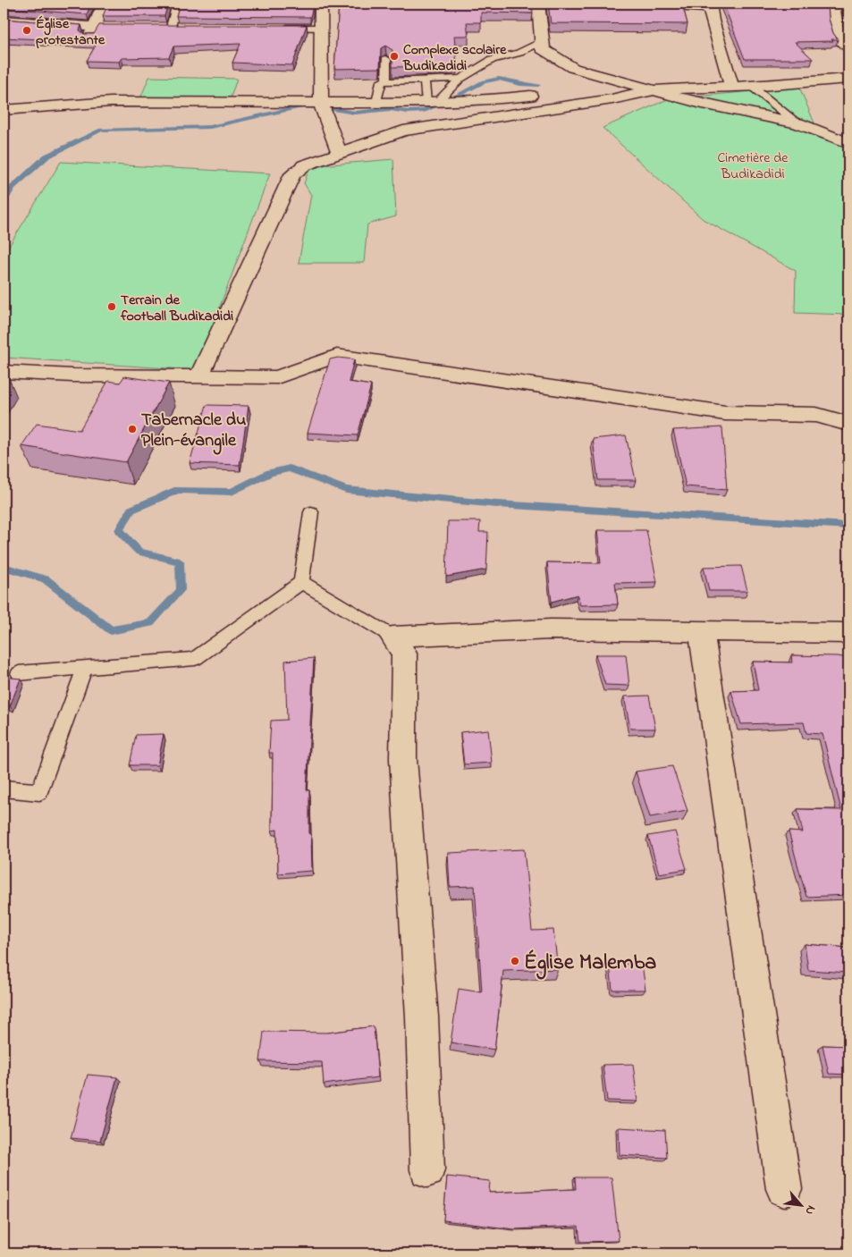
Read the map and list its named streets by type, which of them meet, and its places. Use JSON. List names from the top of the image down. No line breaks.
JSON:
{"parks":["Cimetière de Budikadidi"],"places":["Église protestante","Complexe scolaire Budikadidi","Terrain de football Budikadidi","Tabernacle du Plein-évangile","Église Malemba"],"north":"bottom right"}
